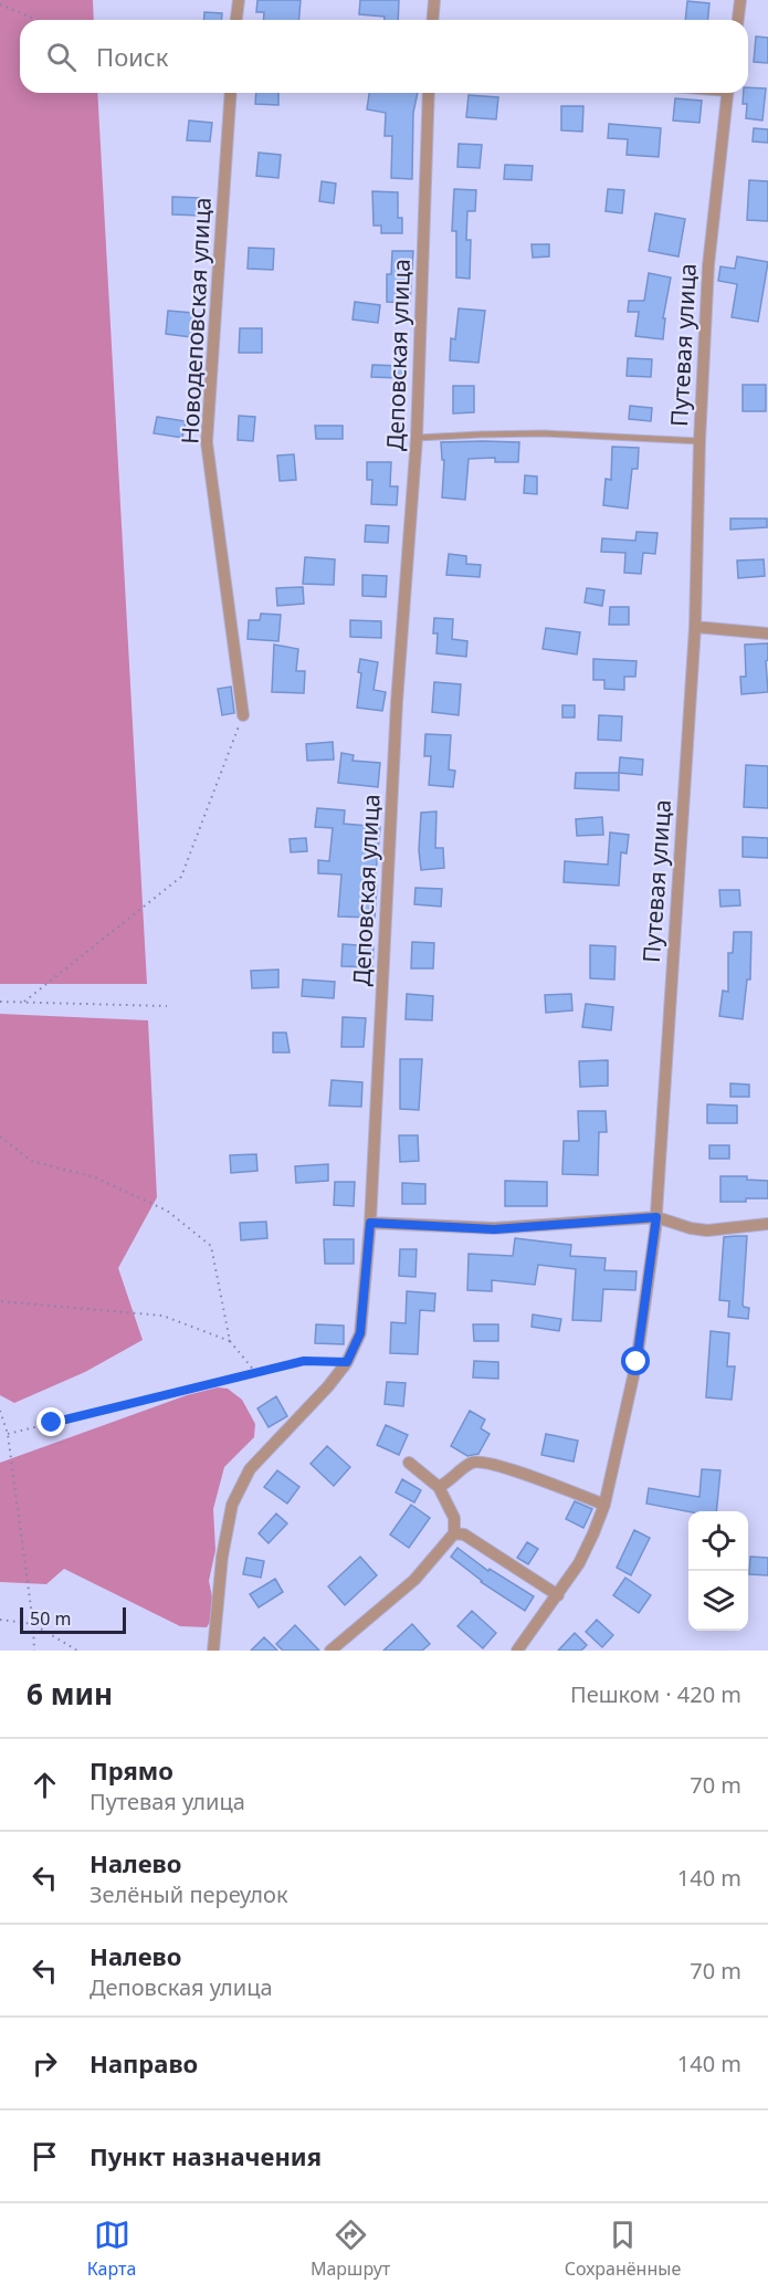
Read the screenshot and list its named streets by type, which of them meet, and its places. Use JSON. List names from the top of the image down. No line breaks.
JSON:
{"streets":{"street":["Новодеповская улица","Путевая улица","Деповская улица"]},"scale_bar":"50 m","page":{"search":"Поиск","scale":"50 m","heading":["6 мин","Пешком · 420 m"],"list":[["Прямо","Путевая улица","70 m"],["Налево","Зелёный переулок","140 m"],["Налево","Деповская улица","70 m"],["Направо","140 m"],"Пункт назначения"],"nav":["Карта","Маршрут","Сохранённые"]}}
